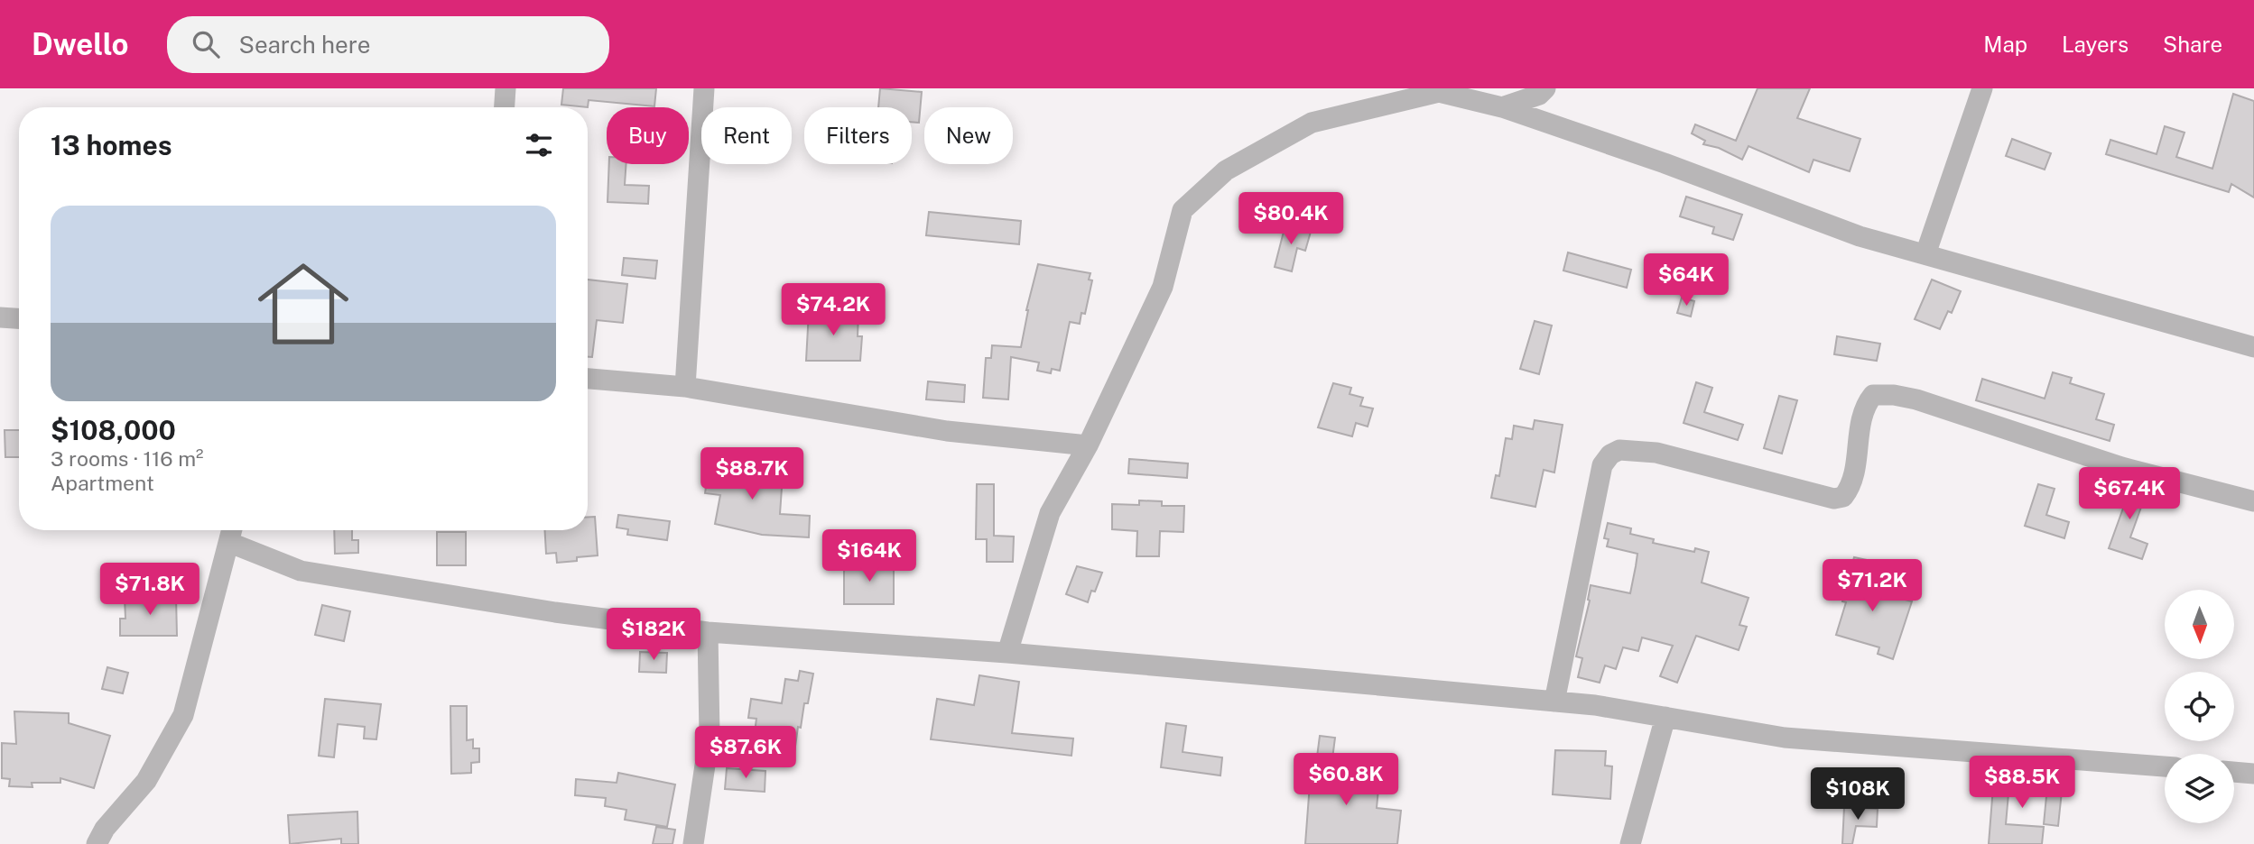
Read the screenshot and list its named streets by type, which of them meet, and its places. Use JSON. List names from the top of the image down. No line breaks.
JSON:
{"north":"bottom","page":{"header":"Dwello","search":"Search here","nav":["Map","Layers","Share"],"chip":["Buy","Rent","Filters","New"],"heading":"13 homes","list":[{"name":"$108,000","note":"3 rooms · 116 m² · Apartment"}],"price":["$80.4K","$64K","$74.2K","$88.7K","$67.4K","$164K","$71.2K","$71.8K","$182K","$87.6K","$60.8K","$88.5K","$108K"]}}
